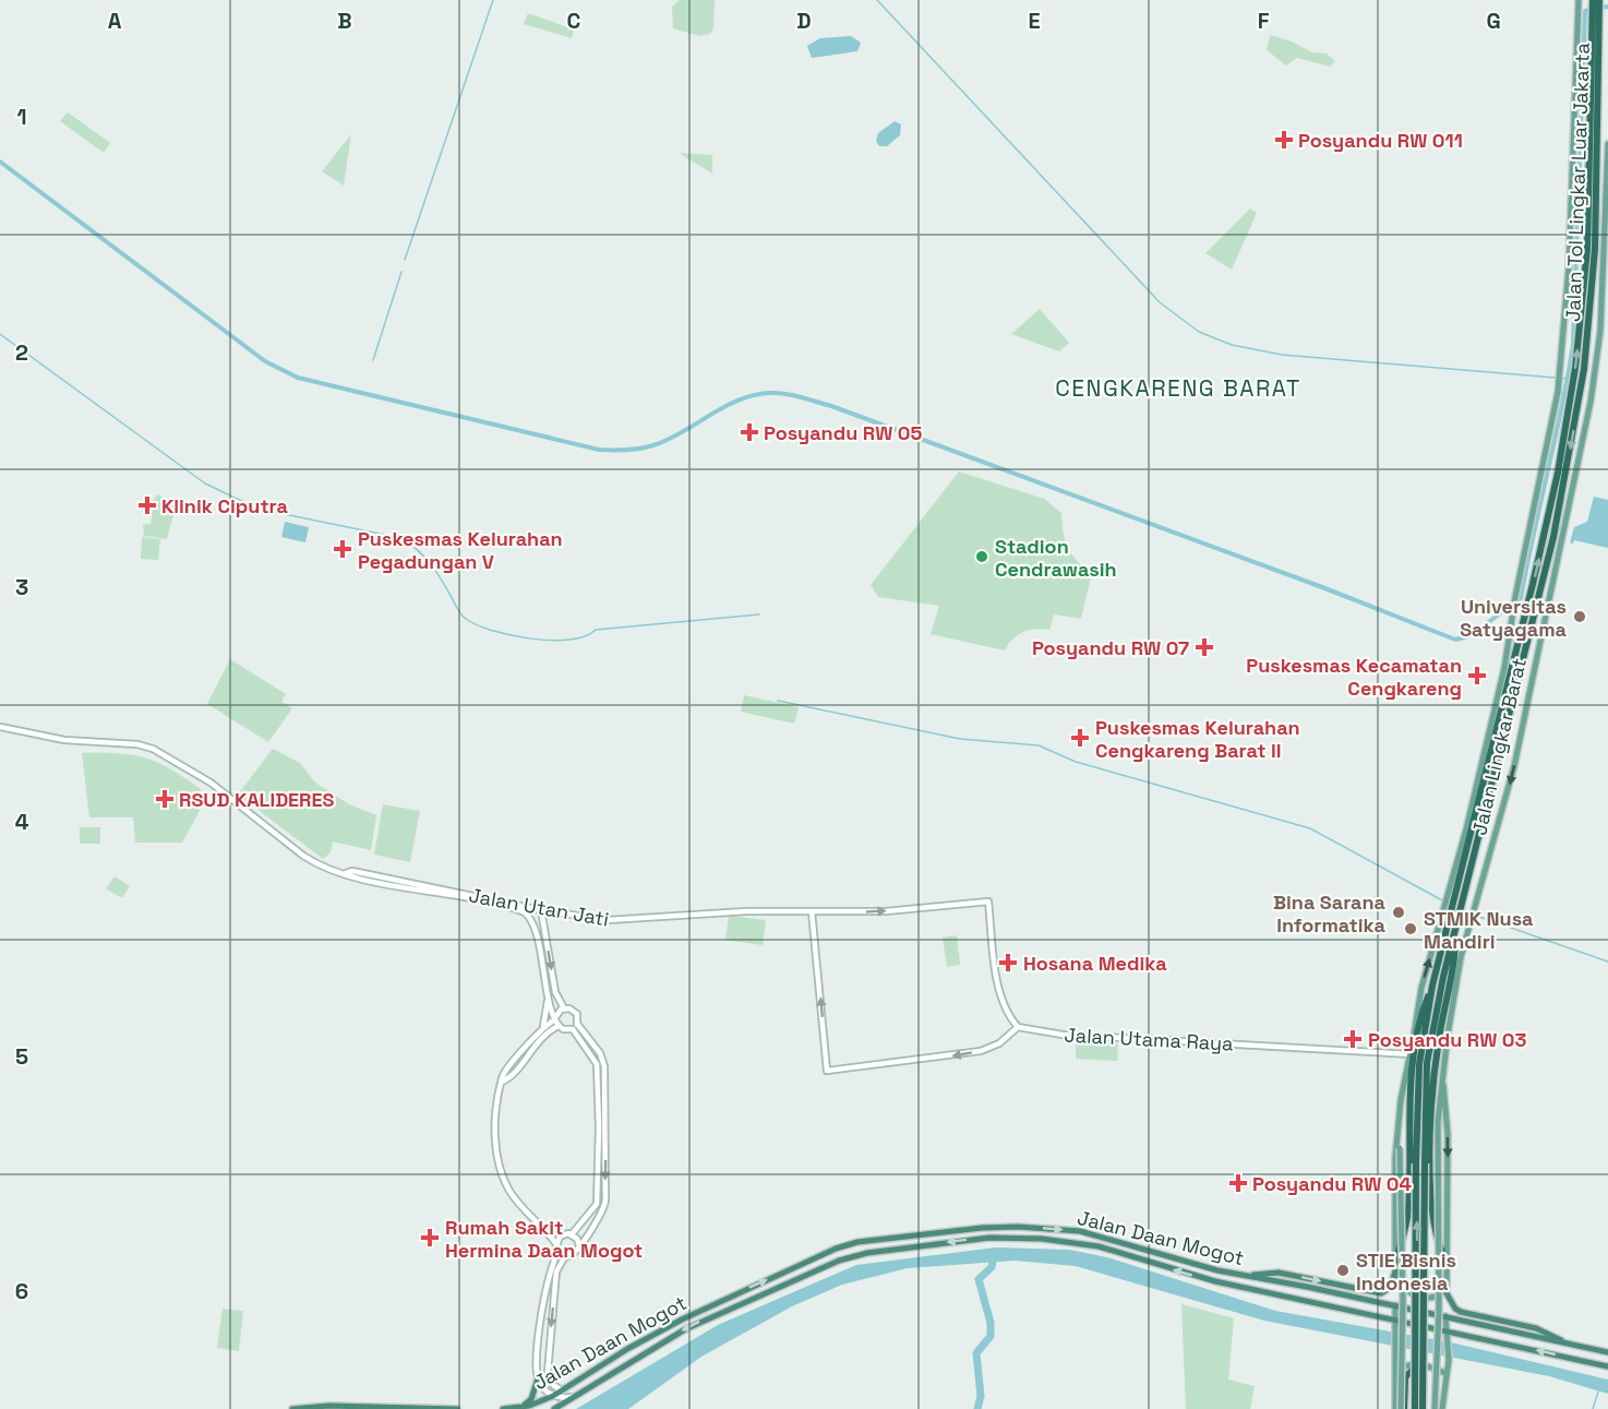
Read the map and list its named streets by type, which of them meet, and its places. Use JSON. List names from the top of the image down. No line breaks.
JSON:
{"streets":{"highway":["Jalan Tol Lingkar Luar Jakarta","Jalan Daan Mogot"],"main road":["Jalan Lingkar Barat","Jalan Utan Jati","Jalan Utama Raya"]},"crossings":[["Jalan Utan Jati","Jalan Utama Raya"]],"districts":["CENGKARENG BARAT"],"places":{"health":["Posyandu RW 011","Posyandu RW 05","Klinik Ciputra","Puskesmas Kelurahan Pegadungan V","Posyandu RW 07","Puskesmas Kecamatan Cengkareng","Puskesmas Kelurahan Cengkareng Barat II","RSUD KALIDERES","Hosana Medika","Posyandu RW 03","Posyandu RW 04","Rumah Sakit Hermina Daan Mogot"],"other":["Stadion Cendrawasih","Universitas Satyagama","Bina Sarana Informatika","STMIK Nusa Mandiri","STIE Bisnis Indonesia"]},"grid":{"columns":["A","B","C","D","E","F","G"],"rows":["1","2","3","4","5","6"]}}
